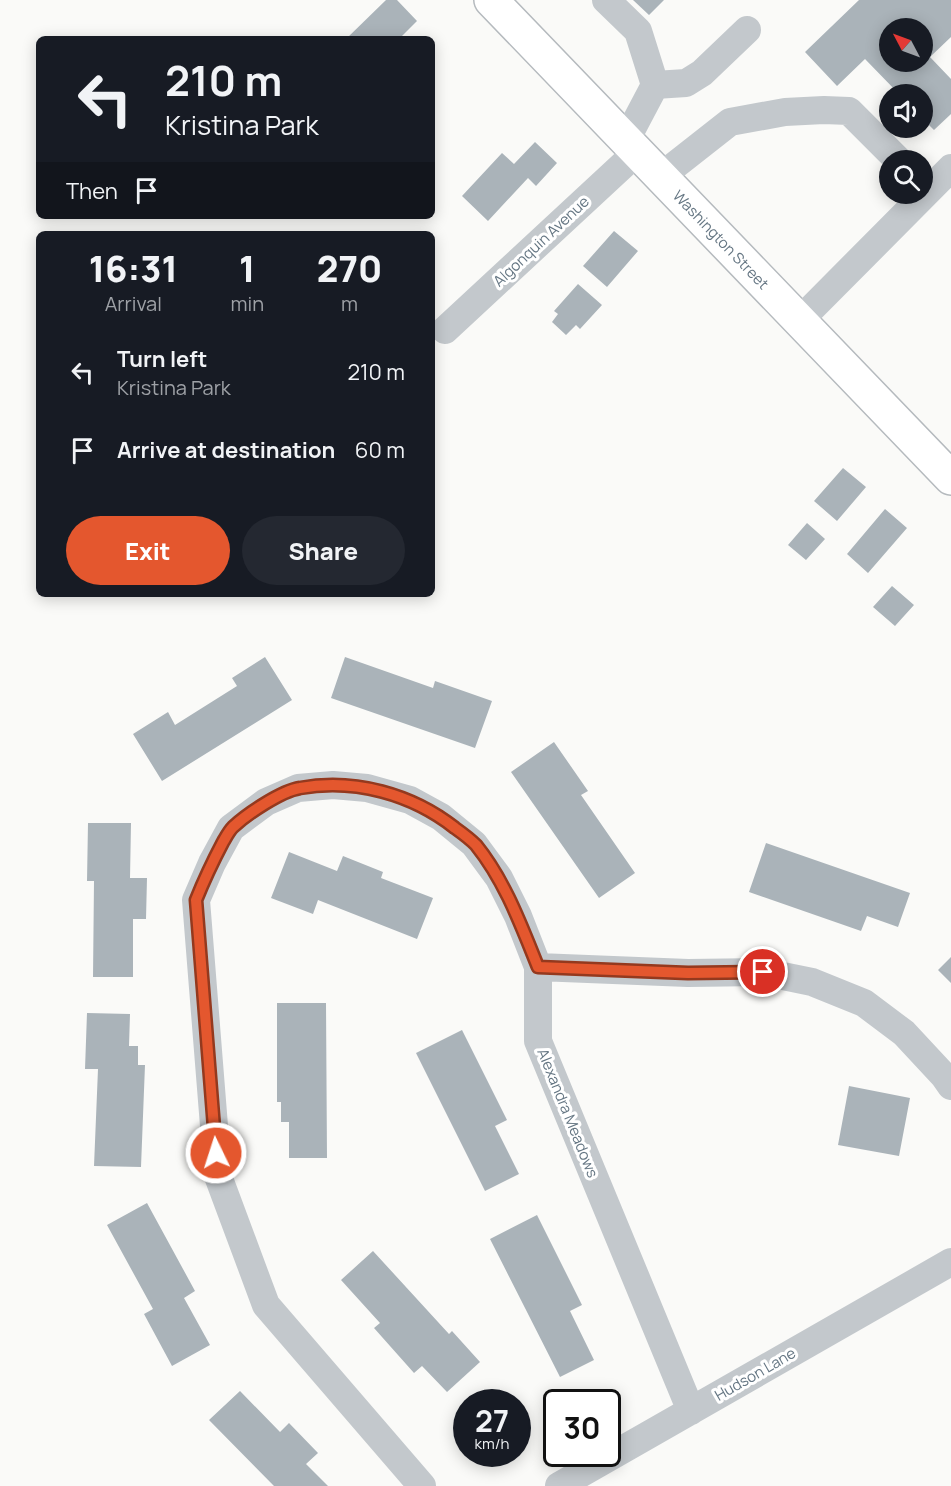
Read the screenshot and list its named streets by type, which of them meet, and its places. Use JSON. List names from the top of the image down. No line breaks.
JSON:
{"streets":{"main road":["Washington Street"],"street":["Algonquin Avenue","Alexandra Meadows","Hudson Lane"]},"crossings":[["Washington Street","Algonquin Avenue"],["Alexandra Meadows","Hudson Lane"]],"north":"top left","page":{"turn":["210 m","Kristina Park"],"then":"Then","eta":["16:31","Arrival","1","min","270","m"],"list":[{"name":"Turn left","note":"Kristina Park","value":"210 m"},{"name":"Arrive at destination","value":"60 m"}],"buttons":["Exit","Share"],"speed":"27 km/h","limit":"30"}}
